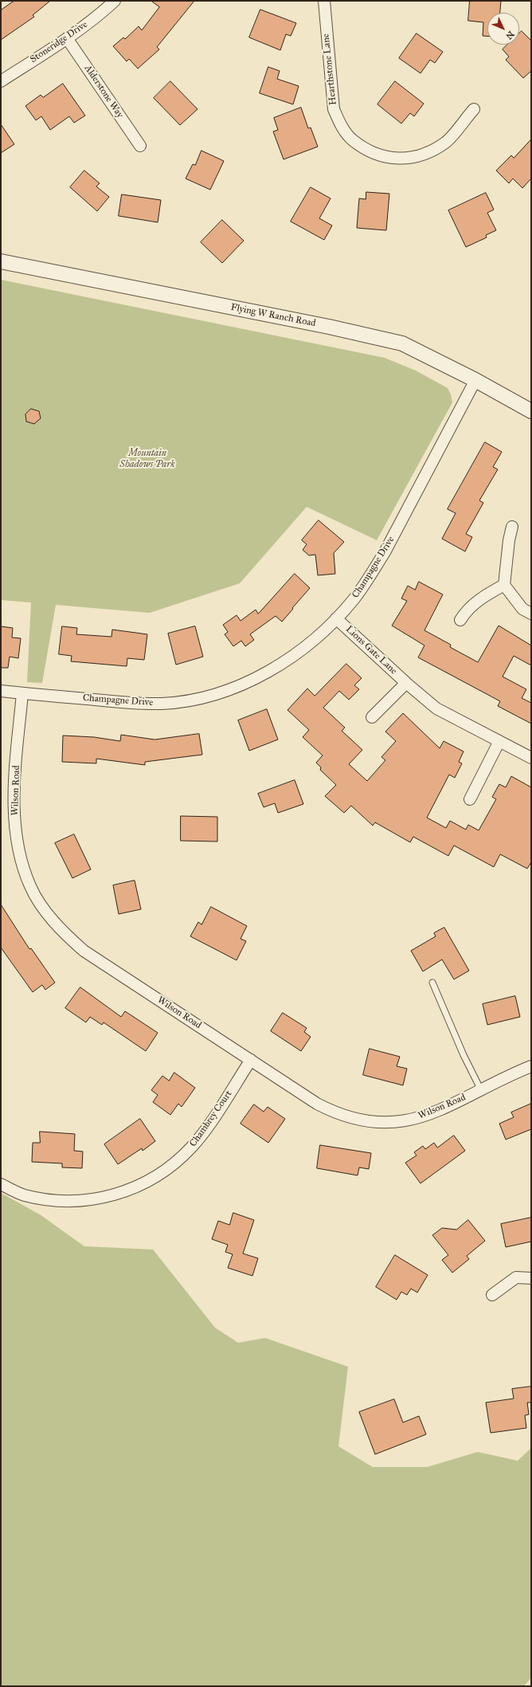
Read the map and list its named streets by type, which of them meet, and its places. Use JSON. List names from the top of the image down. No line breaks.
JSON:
{"streets":{"street":["Stoneridge Drive","Hearthstone Lane","Alderstone Way","Flying W Ranch Road","Champagne Drive","Lions Gate Lane","Wilson Road","Chambrey Court"]},"crossings":[["Stoneridge Drive","Alderstone Way"],["Flying W Ranch Road","Champagne Drive"],["Champagne Drive","Lions Gate Lane"],["Champagne Drive","Wilson Road"],["Wilson Road","Chambrey Court"]],"parks":["Mountain Shadows Park"],"north":"bottom right"}
